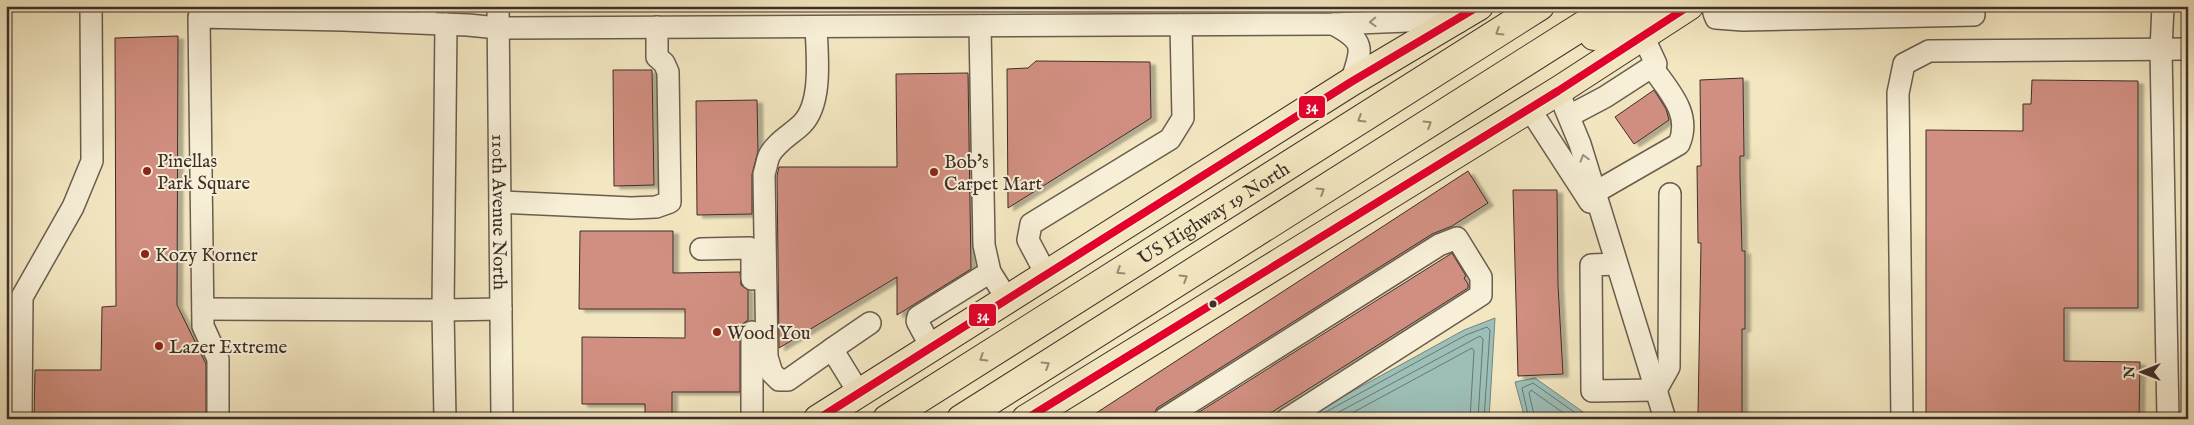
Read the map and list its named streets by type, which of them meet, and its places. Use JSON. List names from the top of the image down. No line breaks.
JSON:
{"streets":{"main road":["US Highway 19 North"],"street":["110th Avenue North"]},"places":["Pinellas Park Square","Bob's Carpet Mart","Kozy Korner","Wood You","Lazer Extreme"],"lines":["transit line 34"],"north":"left"}
